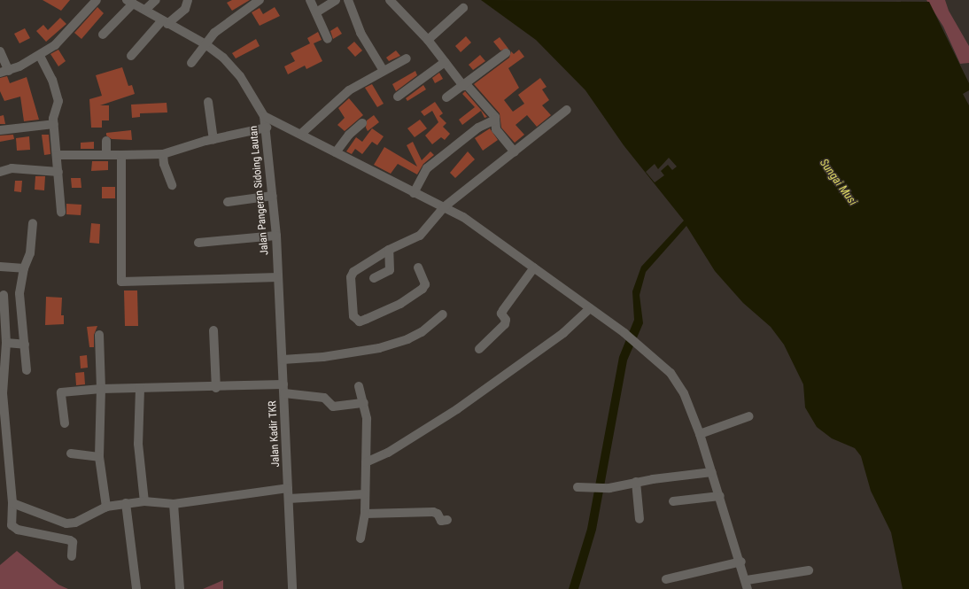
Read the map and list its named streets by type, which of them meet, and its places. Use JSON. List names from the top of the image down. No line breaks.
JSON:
{"streets":{"street":["Jalan Pangeran Sidoing Lautan","Jalan Kadir TKR"]},"crossings":[["Jalan Pangeran Sidoing Lautan","Jalan Kadir TKR"]],"water":["Sungai Musi"]}
